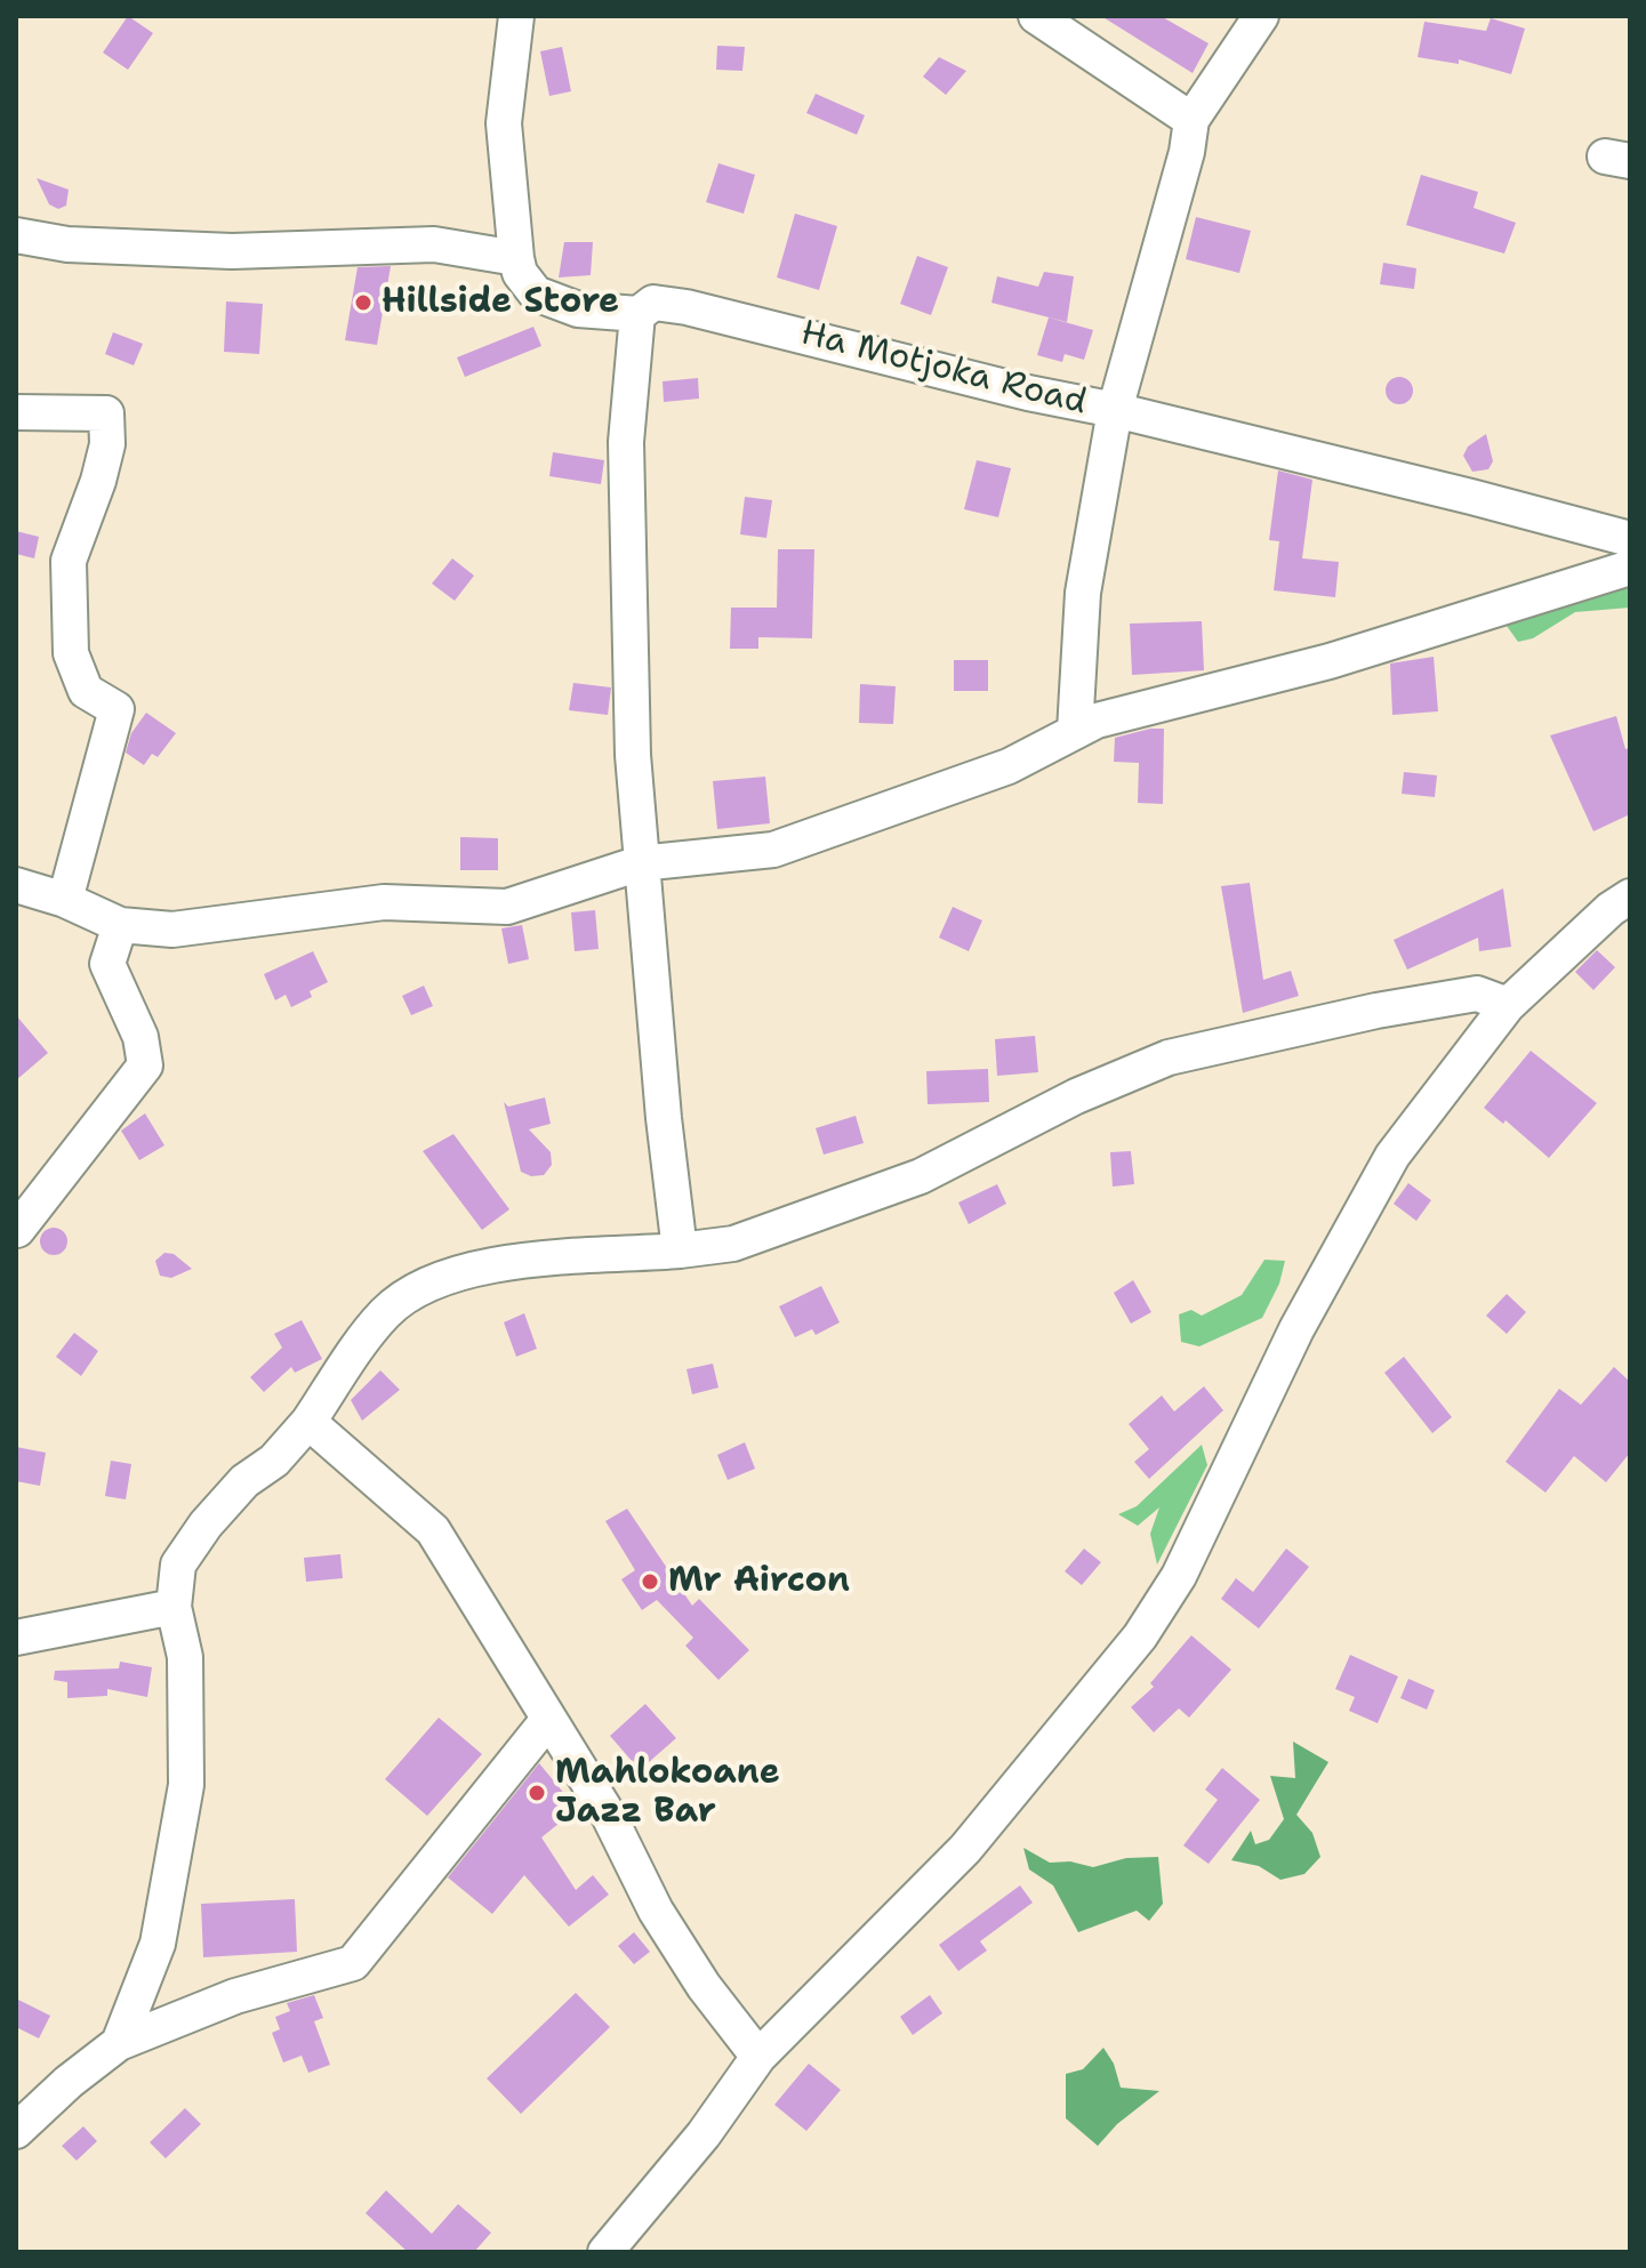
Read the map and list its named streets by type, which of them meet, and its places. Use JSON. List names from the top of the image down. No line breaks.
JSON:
{"streets":{"street":["Ha Motjoka Road"]},"places":["Hillside Store","Mr Aircon","Mahlokoane Jazz Bar"]}
